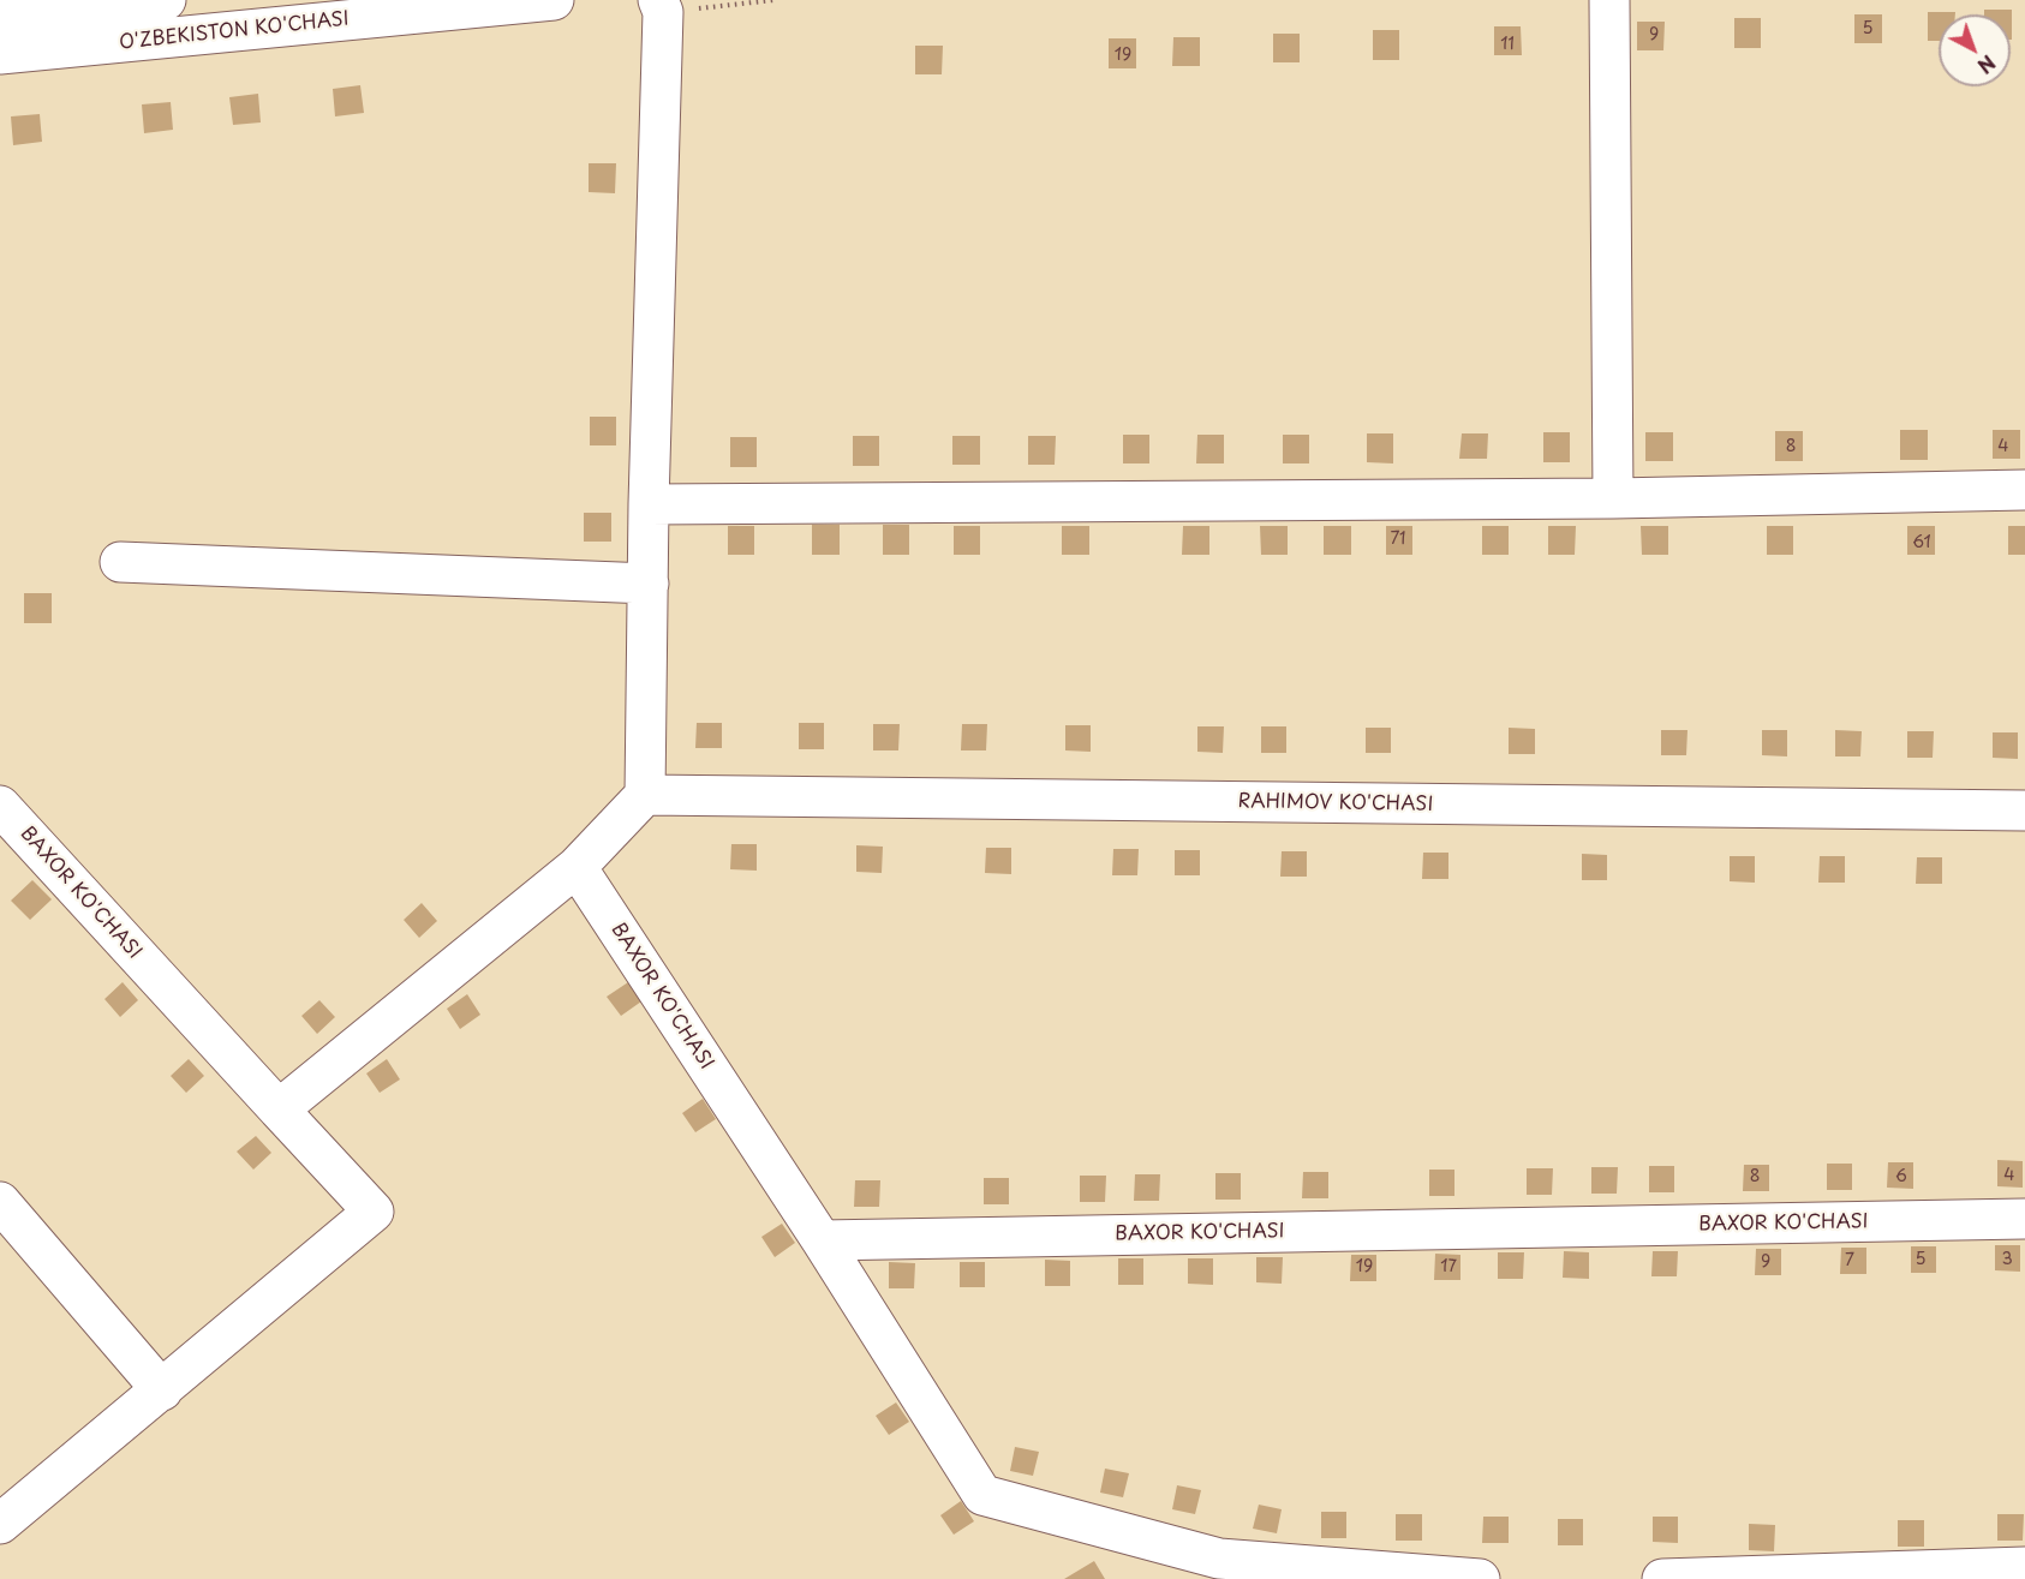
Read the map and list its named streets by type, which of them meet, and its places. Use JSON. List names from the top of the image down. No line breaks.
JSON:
{"streets":{"street":["O'ZBEKISTON KO'CHASI","RAHIMOV KO'CHASI","BAXOR KO'CHASI"]},"house_numbers":["5","9","11","19","8","4","71","61","4","8","6","5","3","7","9","19","17"],"north":"bottom right"}
